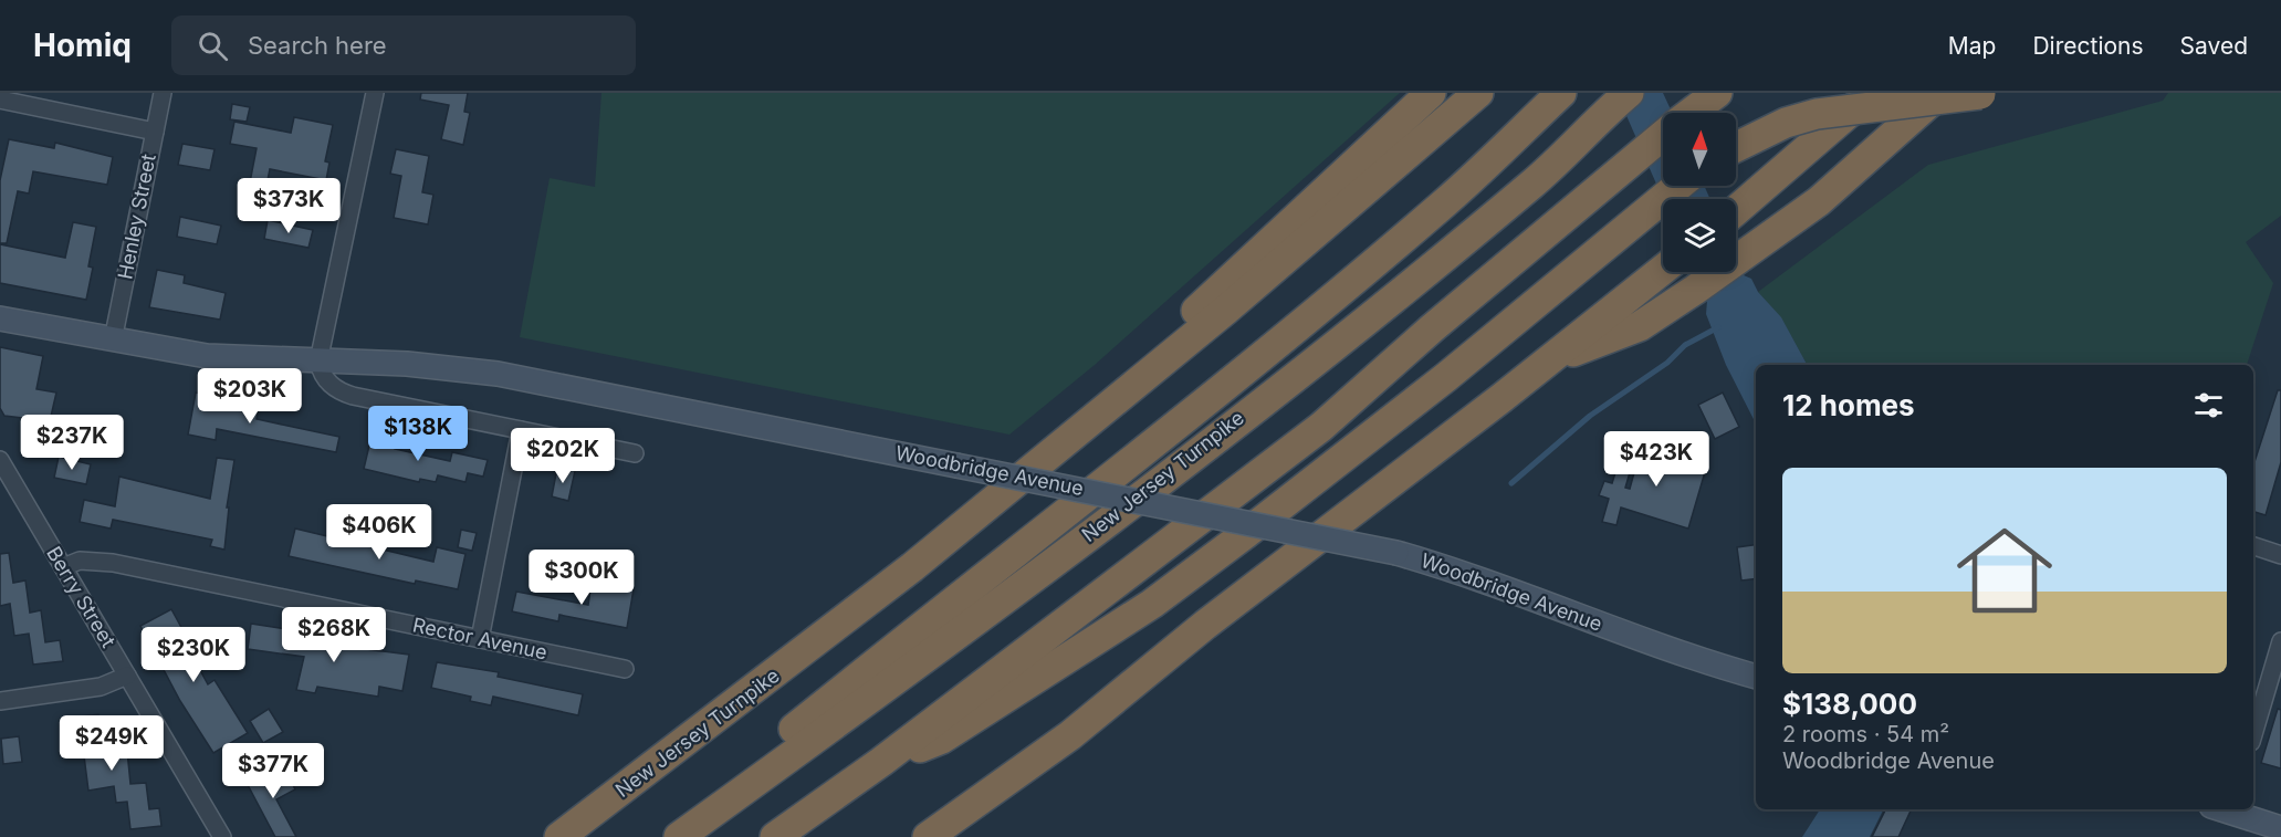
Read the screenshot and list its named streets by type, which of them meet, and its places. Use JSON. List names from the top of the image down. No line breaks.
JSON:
{"streets":{"highway":["New Jersey Turnpike"],"street":["Henley Street","Woodbridge Avenue","Berry Street","Rector Avenue"]},"crossings":[["Henley Street","Woodbridge Avenue"],["Berry Street","Rector Avenue"]],"north":"top","page":{"header":"Homiq","search":"Search here","nav":["Map","Directions","Saved"],"price":["$373K","$203K","$138K","$237K","$202K","$423K","$406K","$300K","$268K","$230K","$249K","$377K"],"heading":"12 homes","list":[{"name":"$138,000","note":"2 rooms · 54 m² · Woodbridge Avenue"}]}}
